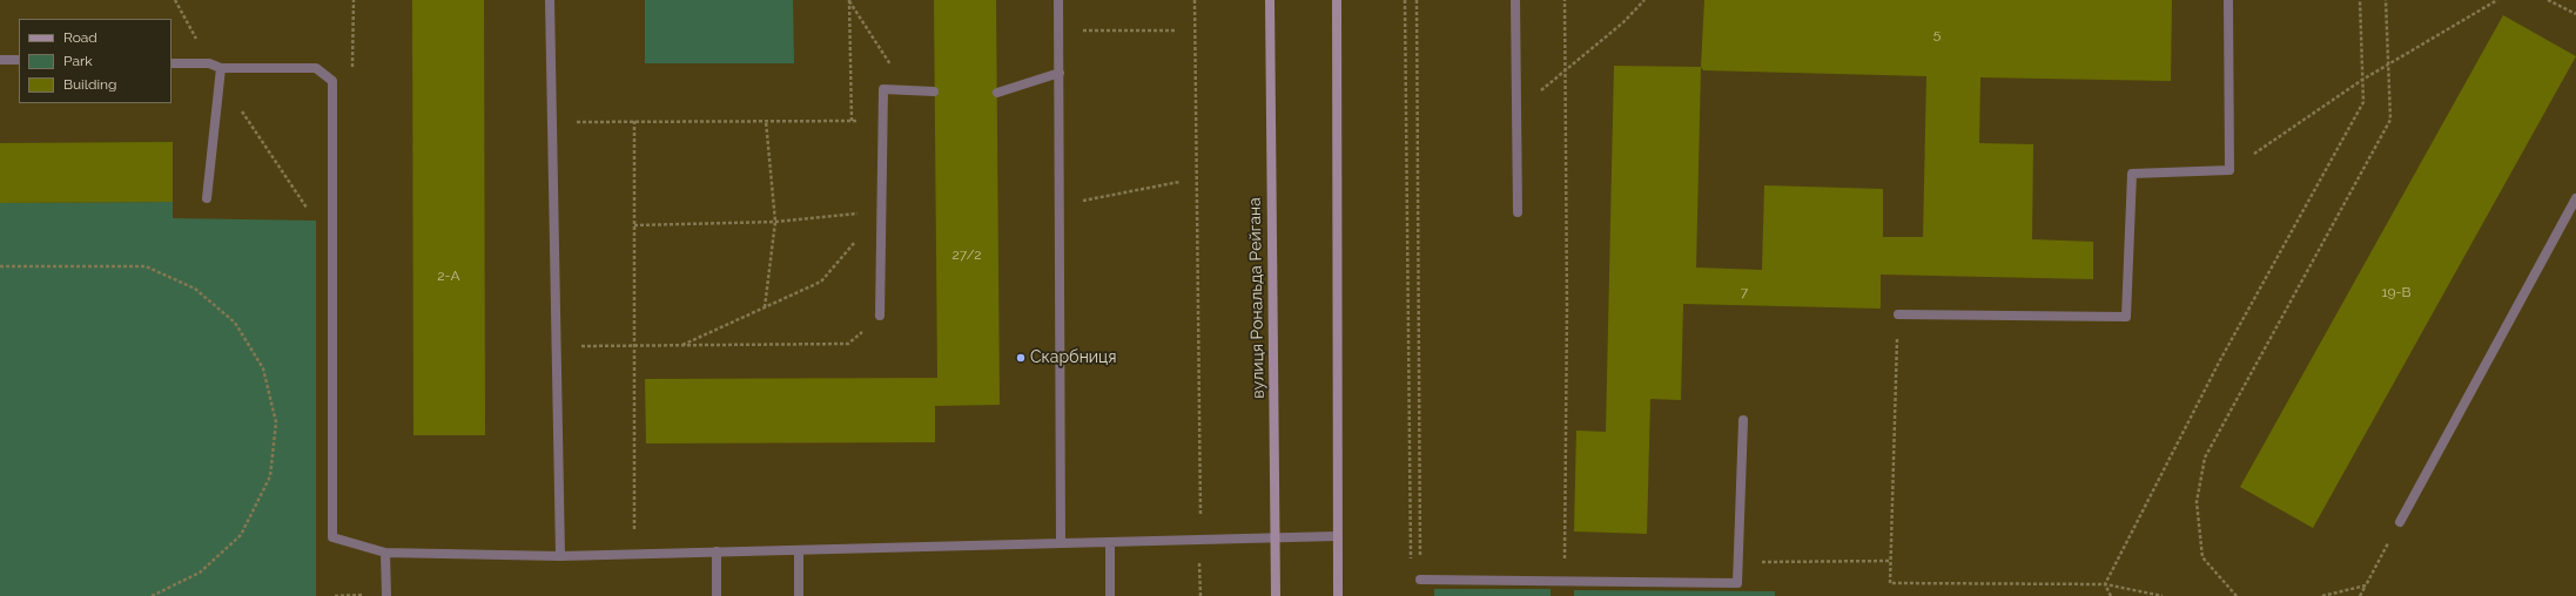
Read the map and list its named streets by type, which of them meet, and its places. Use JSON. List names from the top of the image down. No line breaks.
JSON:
{"streets":{"main road":["вулиця Рональда Рейгана"]},"places":["Скарбниця"],"house_numbers":["5","27/2","2-А","7","19-В"],"legend":["Road","Park","Building"]}
